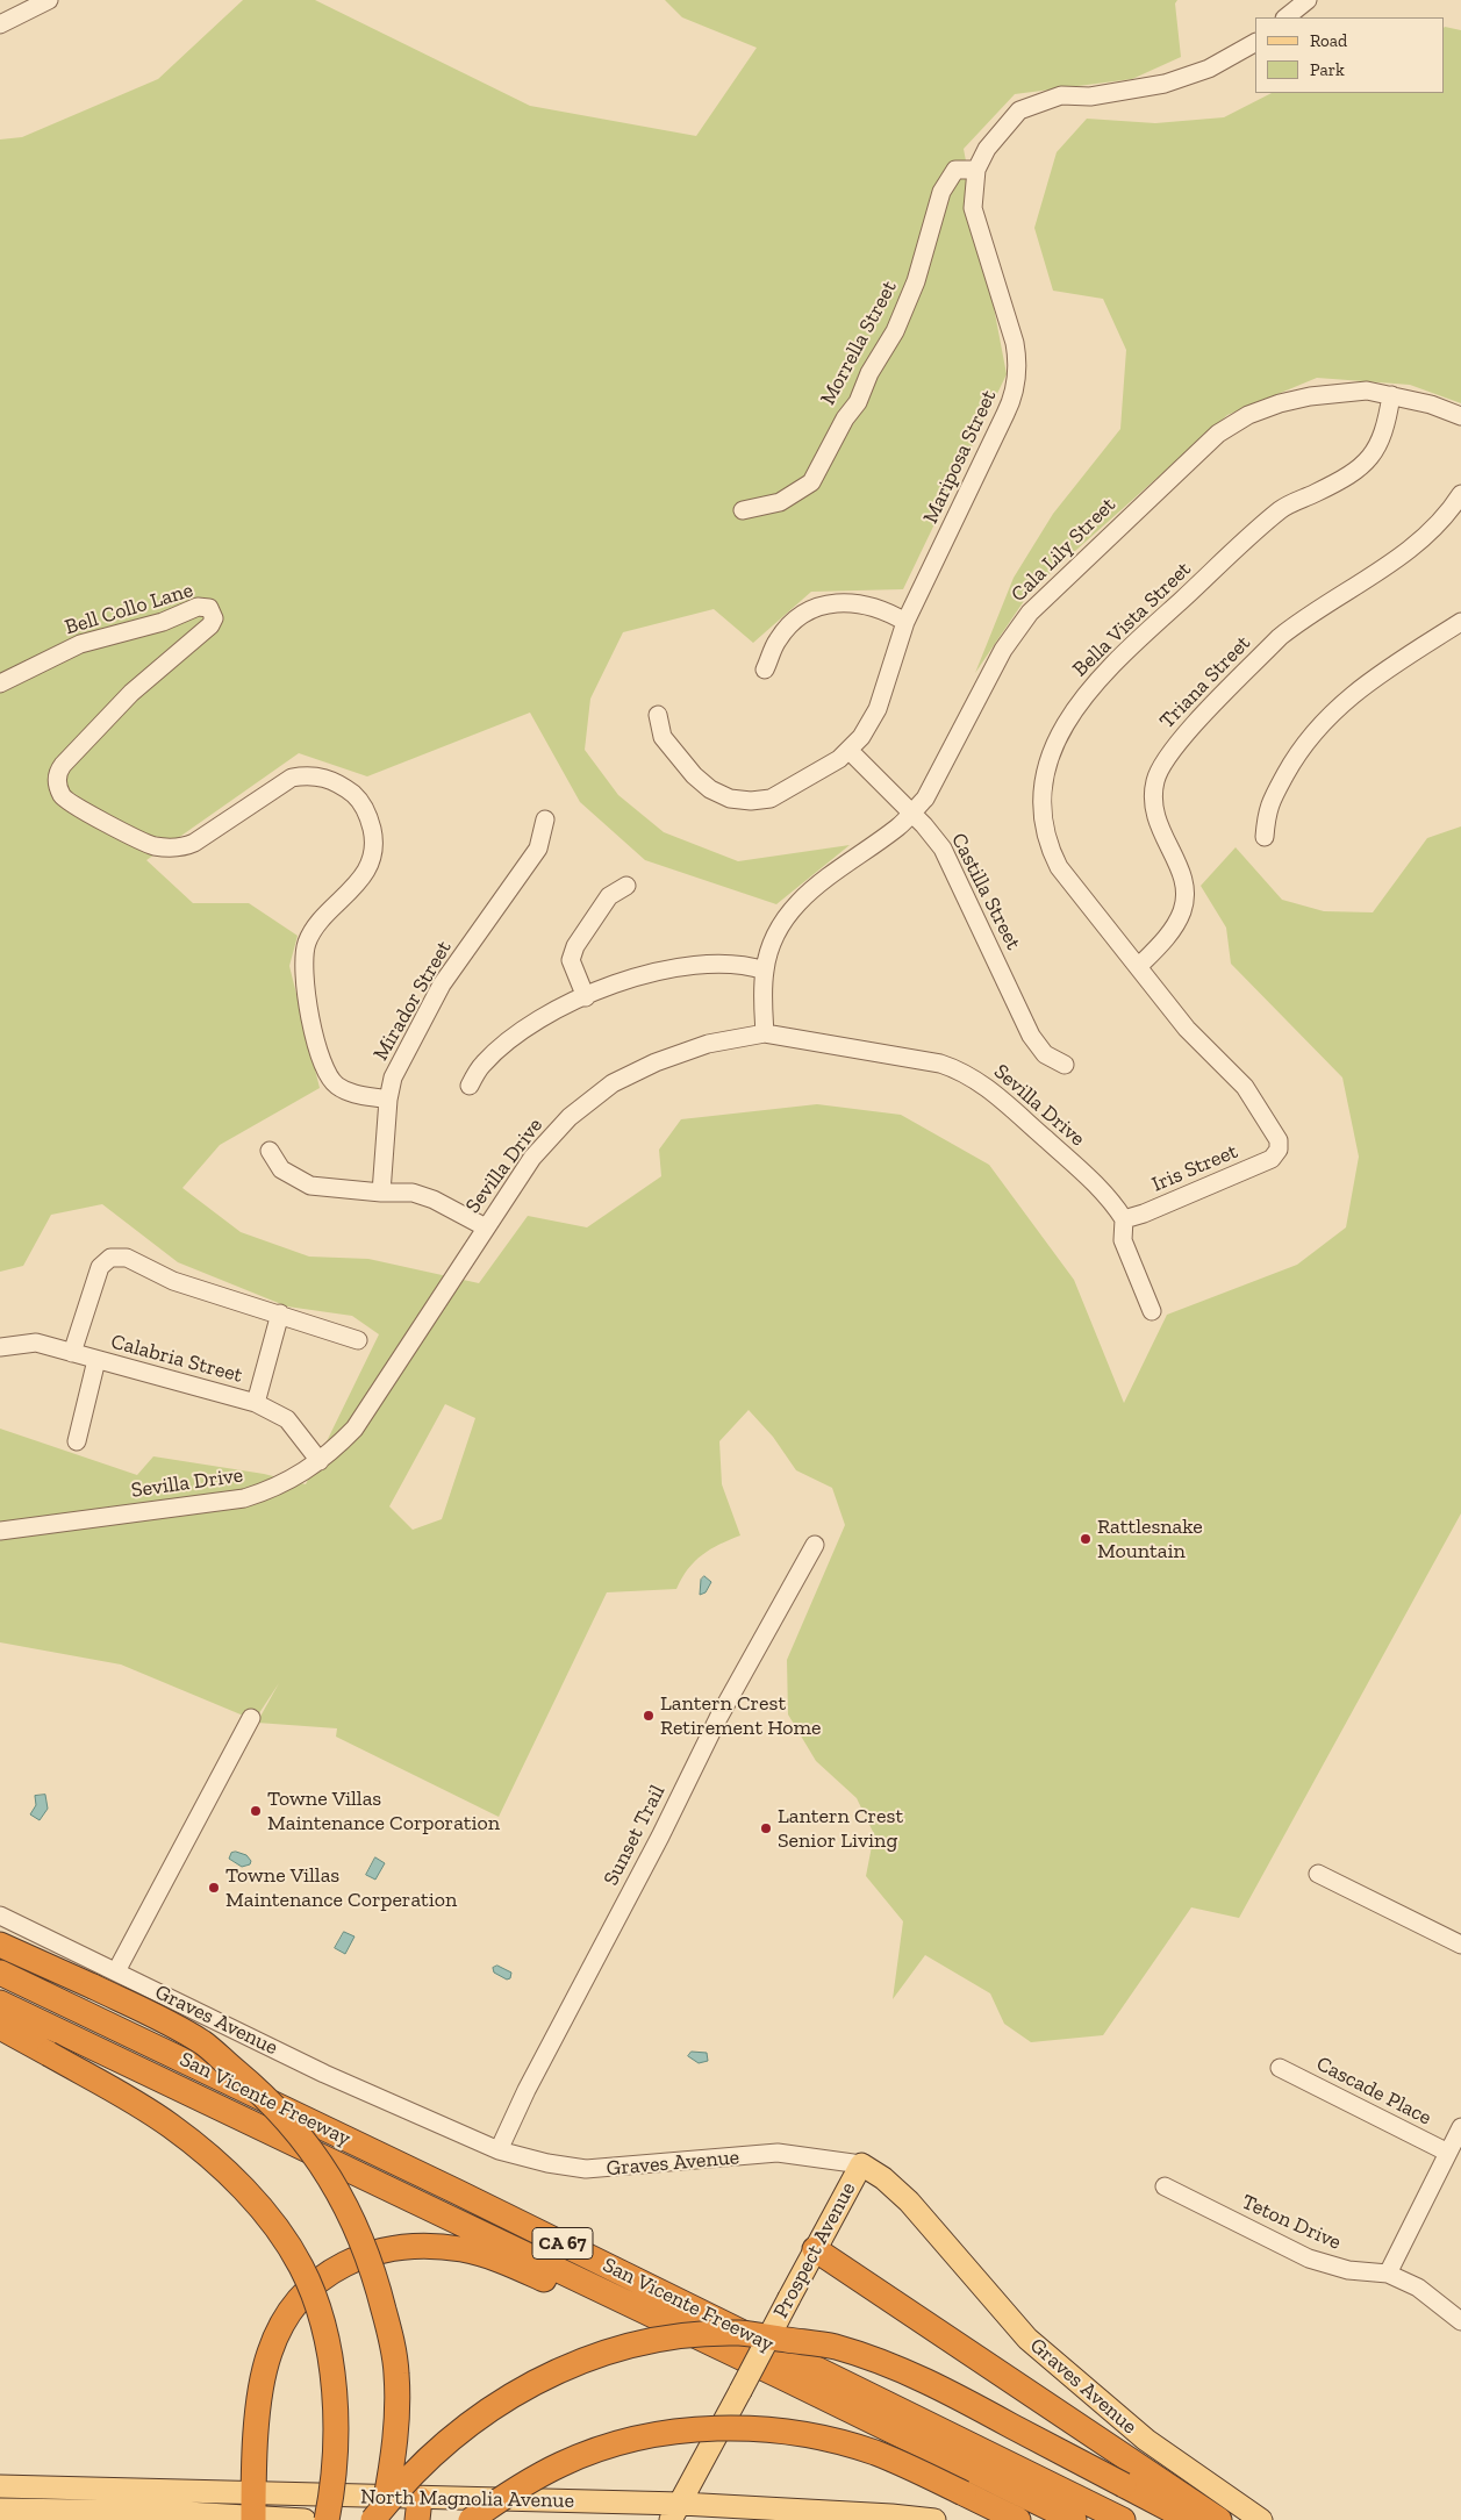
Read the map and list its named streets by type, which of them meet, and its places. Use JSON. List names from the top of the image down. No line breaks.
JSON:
{"streets":{"highway":["San Vicente Freeway","CA 67"],"main road":["Graves Avenue","Prospect Avenue","North Magnolia Avenue"],"street":["Morrella Street","Mariposa Street","Cala Lily Street","Bell Collo Lane","Bella Vista Street","Triana Street","Castilla Street","Mirador Street","Sevilla Drive","Iris Street","Calabria Street","Sunset Trail","Cascade Place","Teton Drive"]},"crossings":[["Morrella Street","Mariposa Street"],["Mariposa Street","Castilla Street"],["Cala Lily Street","Bella Vista Street"],["Cala Lily Street","Castilla Street"],["Cala Lily Street","Sevilla Drive"],["Bell Collo Lane","Mirador Street"],["Bella Vista Street","Triana Street"],["Bella Vista Street","Iris Street"],["Sevilla Drive","Iris Street"],["Sevilla Drive","Calabria Street"],["Sunset Trail","Graves Avenue"],["Graves Avenue","Prospect Avenue"],["Prospect Avenue","North Magnolia Avenue"]],"places":["Rattlesnake Mountain","Lantern Crest Retirement Home","Towne Villas Maintenance Corporation","Lantern Crest Senior Living","Towne Villas Maintenance Corperation"],"legend":["Road","Park"]}
